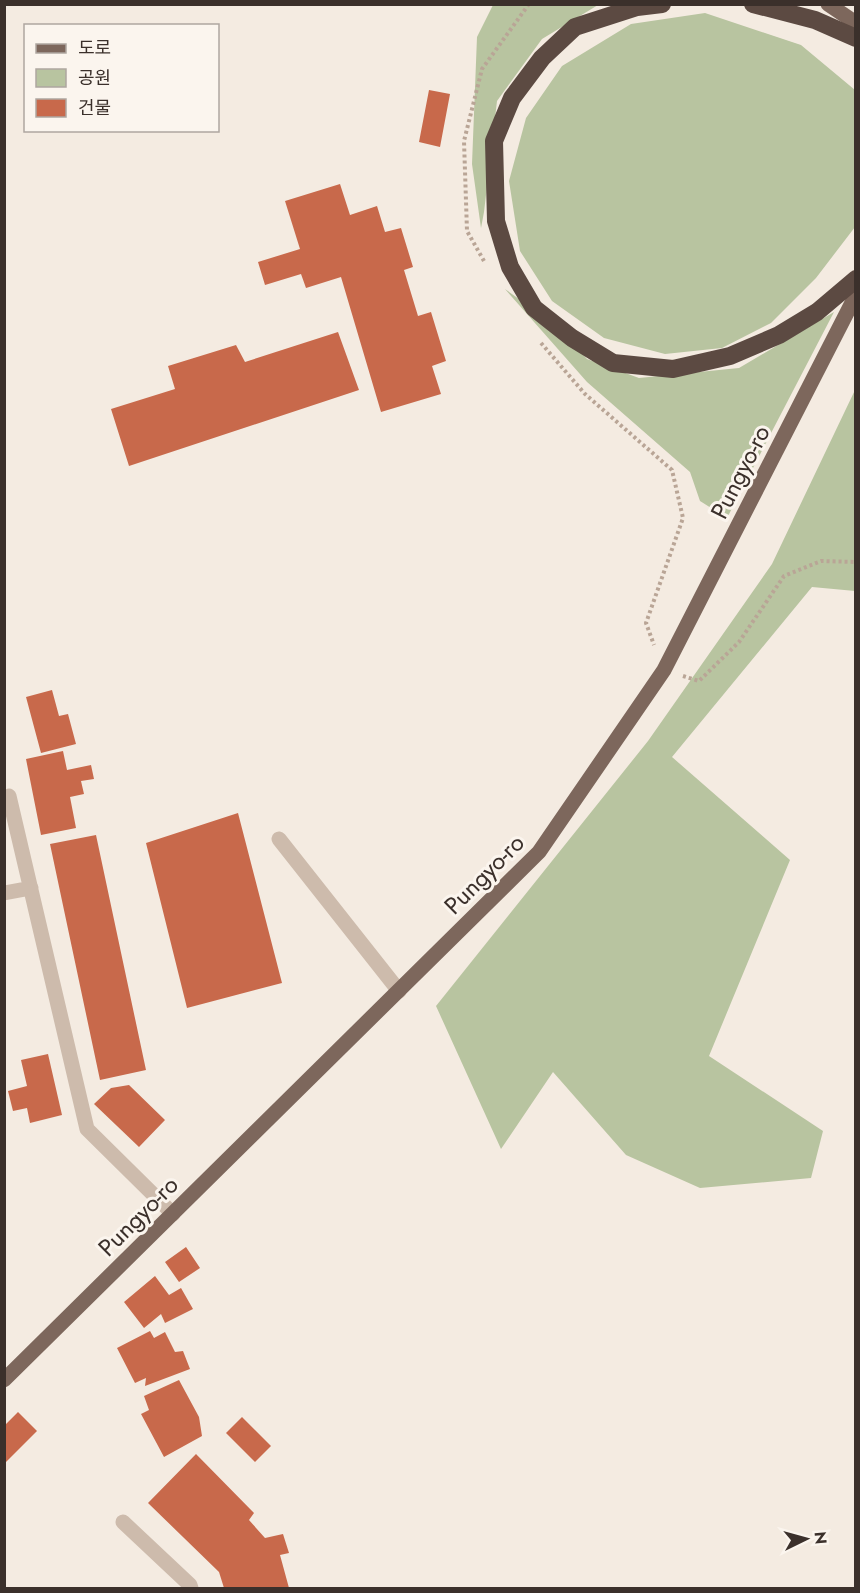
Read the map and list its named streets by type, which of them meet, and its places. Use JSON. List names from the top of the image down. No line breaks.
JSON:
{"streets":{"main road":["Pungyo-ro"]},"legend":["도로","공원","건물"],"north":"right"}
